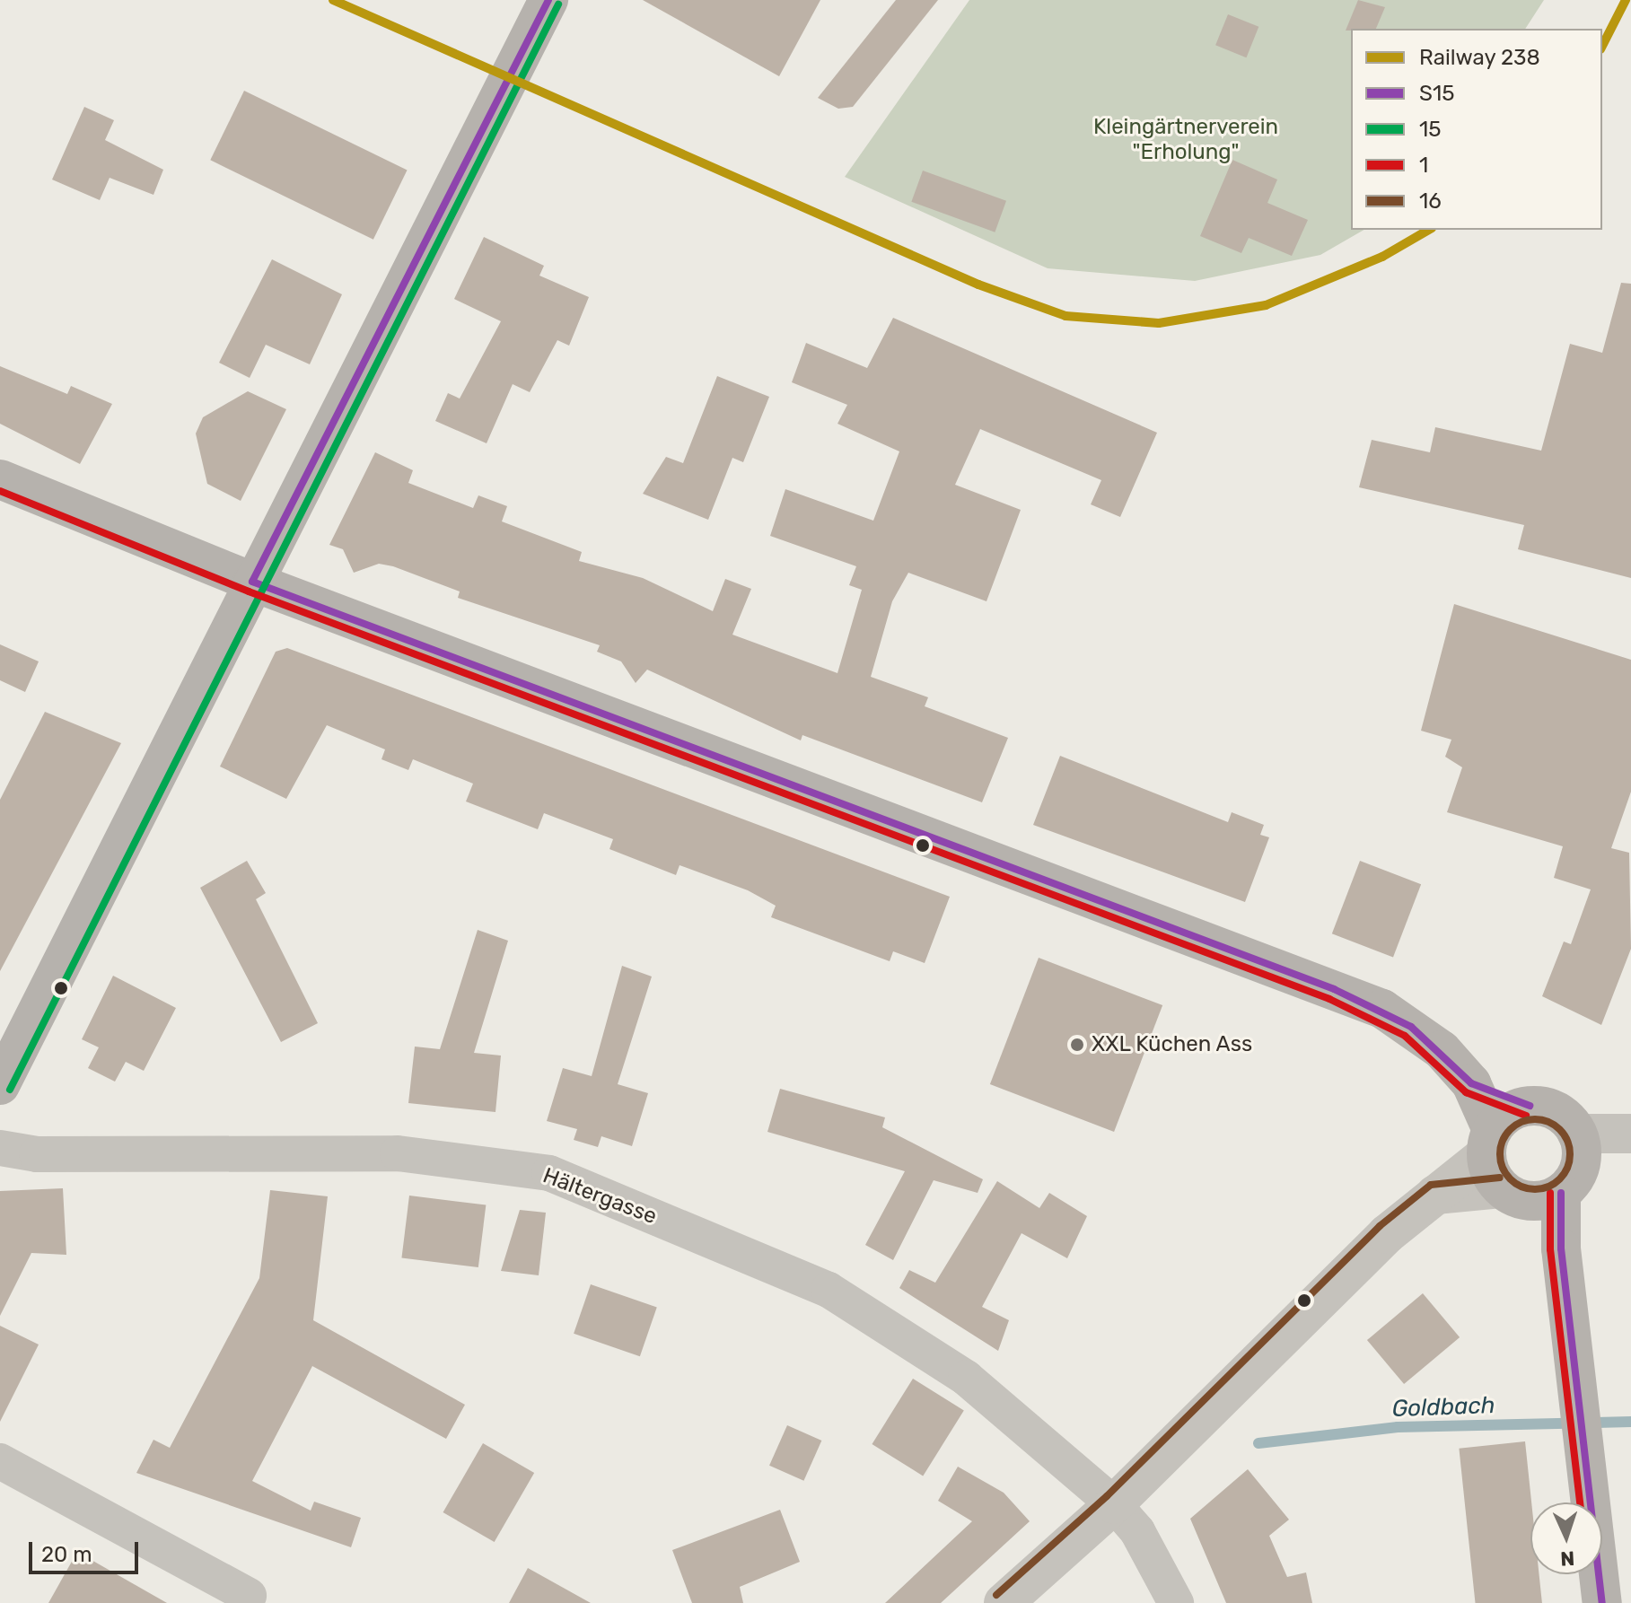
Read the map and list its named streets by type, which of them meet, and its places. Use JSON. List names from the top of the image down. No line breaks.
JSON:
{"streets":{"street":["Hältergasse"]},"water":["Goldbach"],"parks":["Kleingärtnerverein \"Erholung\""],"places":["XXL Küchen Ass"],"lines":["rail line 238","transit line S15","transit line 15","transit line 1","transit line 16"],"legend":["Railway 238","S15","15","1","16"],"scale_bar":"20 m","north":"bottom"}
